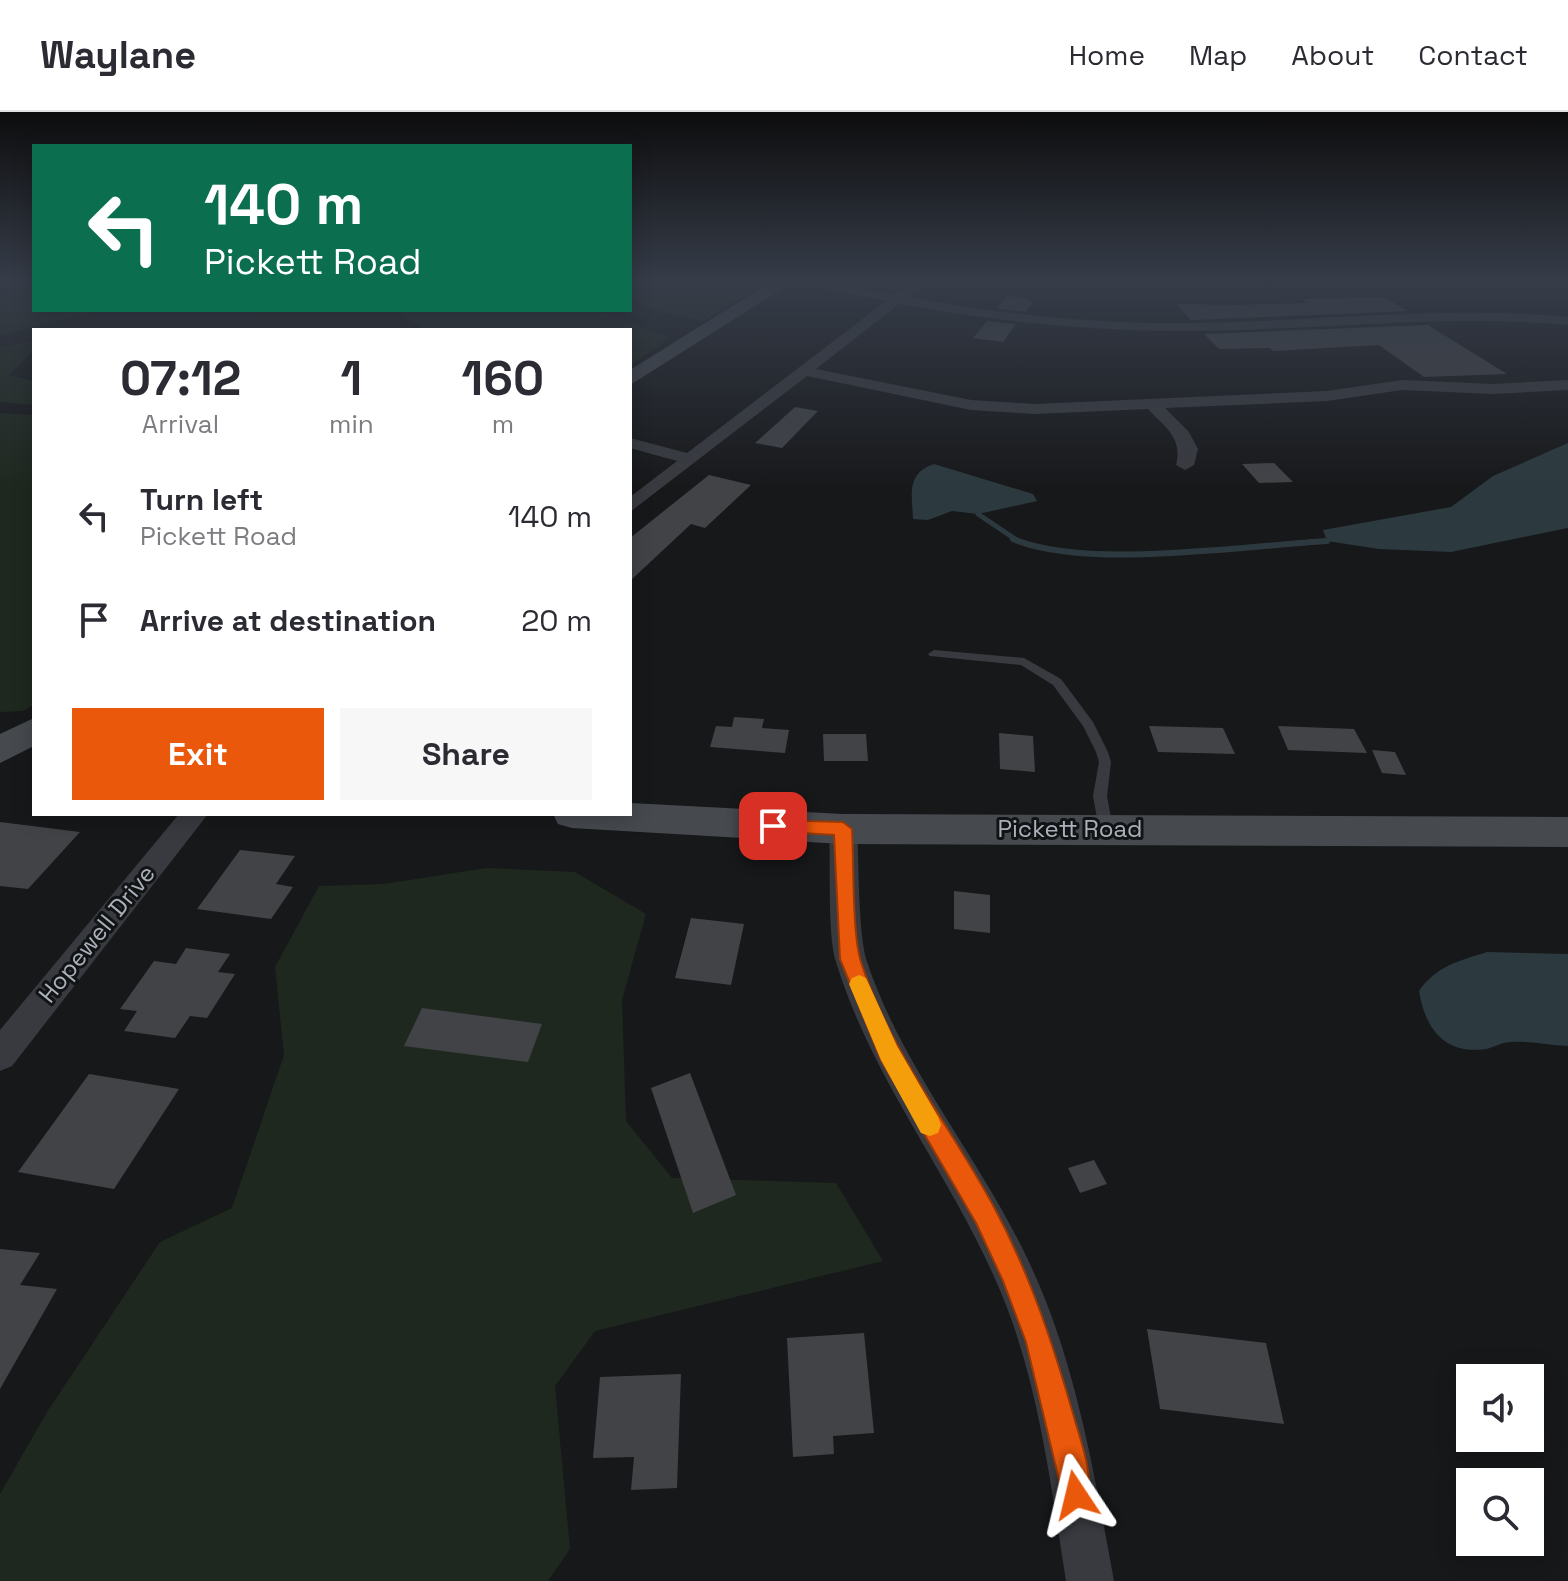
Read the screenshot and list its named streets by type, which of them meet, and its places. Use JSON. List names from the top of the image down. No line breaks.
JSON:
{"streets":{"street":["Pickett Road","Hopewell Drive"]},"page":{"header":"Waylane","nav":["Home","Map","About","Contact"],"turn":["140 m","Pickett Road"],"eta":["07:12","Arrival","1","min","160","m"],"list":[{"name":"Turn left","note":"Pickett Road","value":"140 m"},{"name":"Arrive at destination","value":"20 m"}],"buttons":["Exit","Share"]}}
